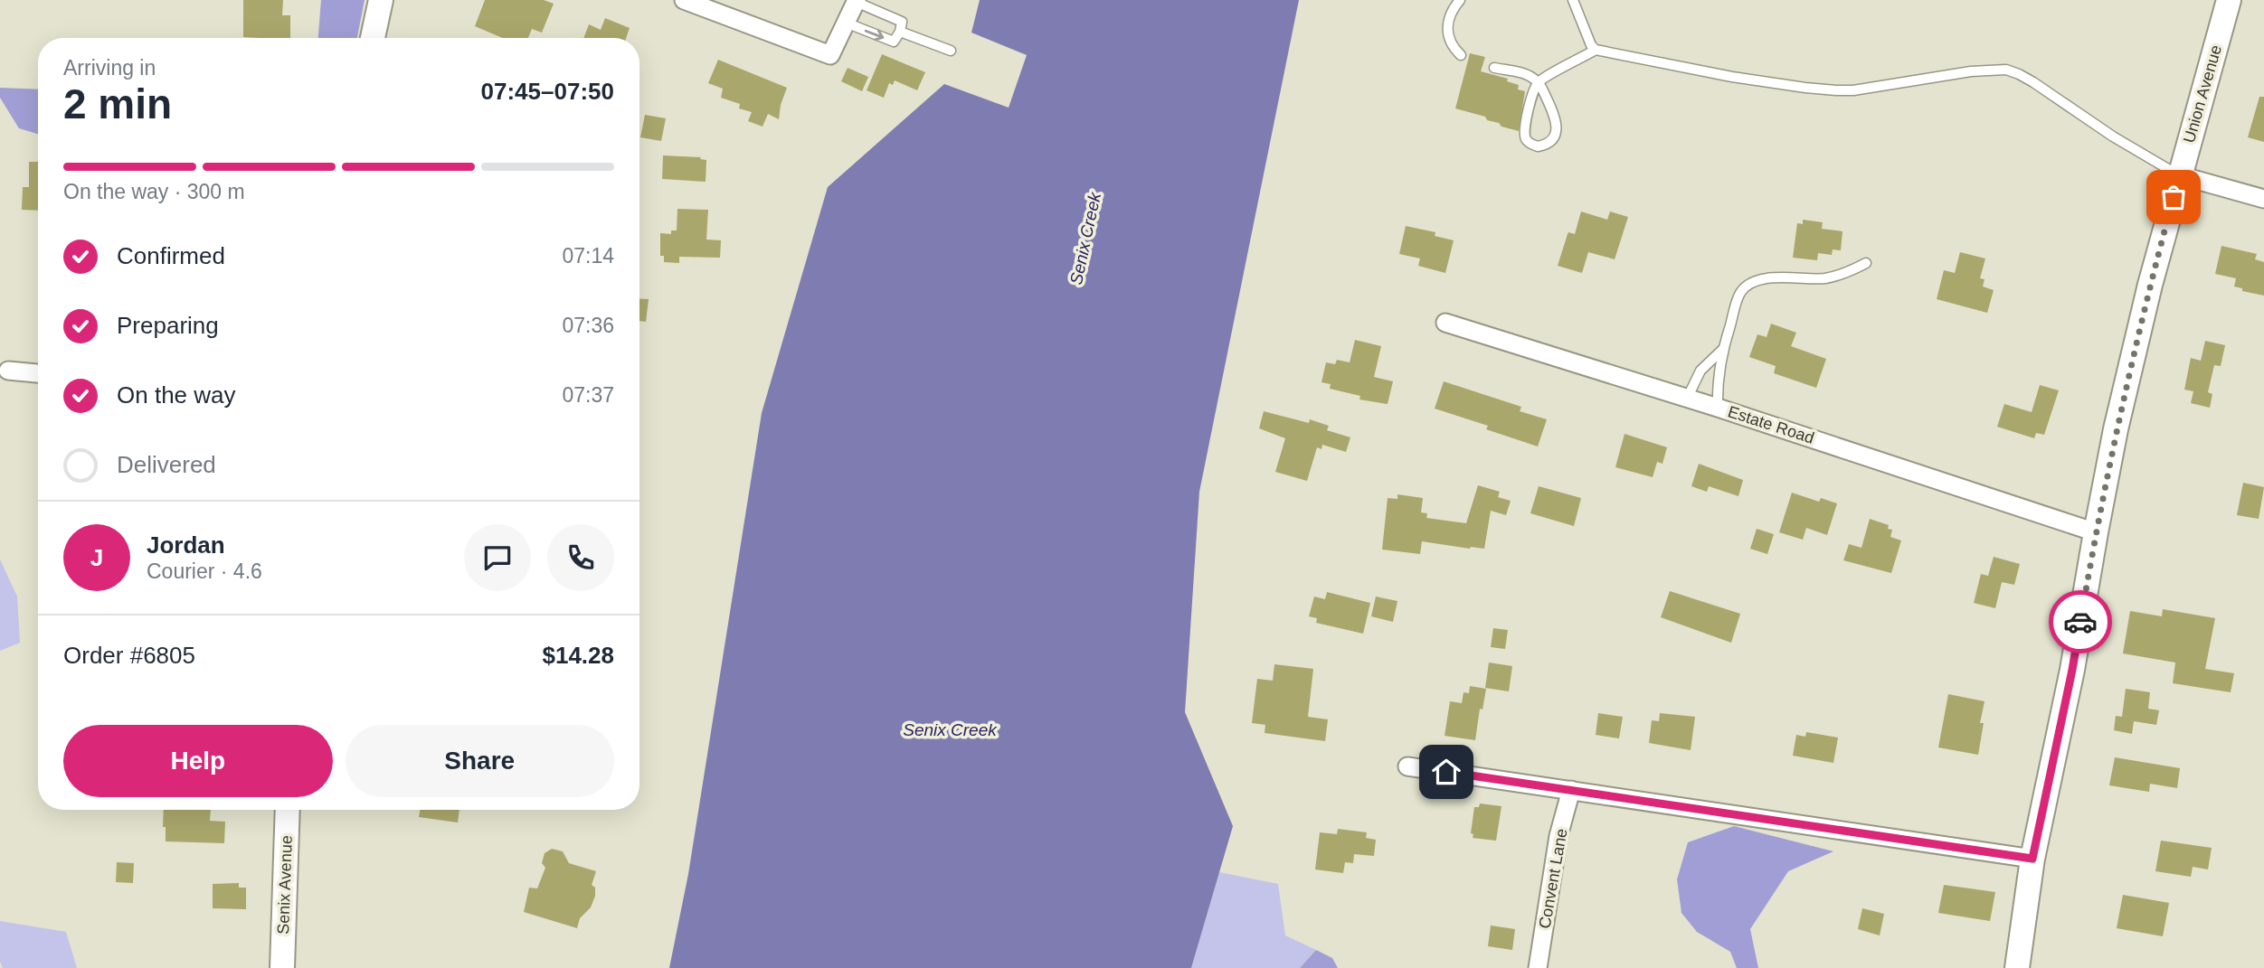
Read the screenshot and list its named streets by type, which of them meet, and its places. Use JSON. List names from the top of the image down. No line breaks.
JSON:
{"streets":{"street":["Union Avenue","Estate Road","Convent Lane","Senix Avenue"]},"crossings":[["Union Avenue","Estate Road"]],"water":["Senix Creek"],"page":{"heading":["2 min","Arriving in","07:45–07:50"],"panel":["Jordan","Courier · 4.6","Order #6805","$14.28"],"bar":"On the way · 300 m","list":[["Confirmed","07:14"],["Preparing","07:36"],["On the way","07:37"],"Delivered"],"round":"J","buttons":["Help","Share"]}}
